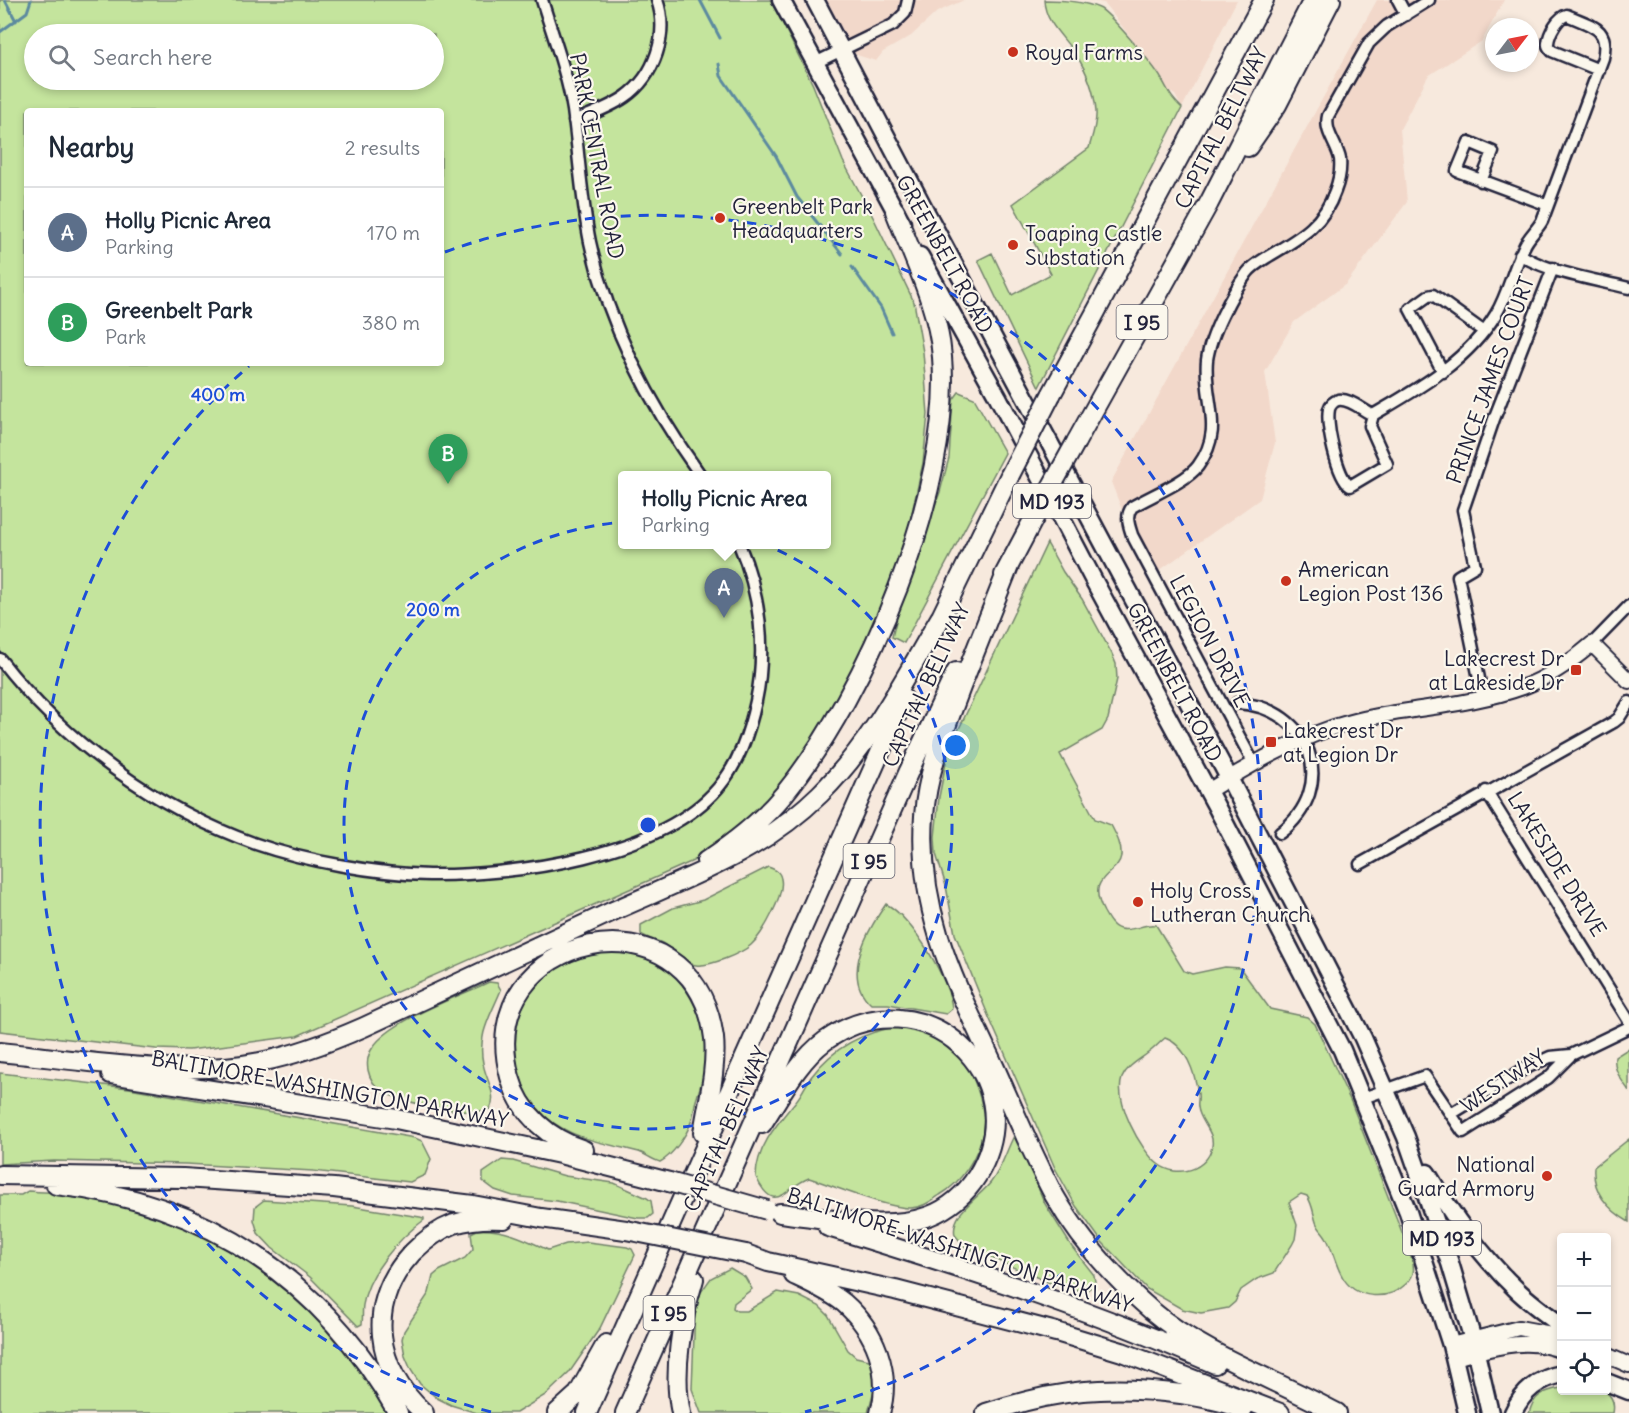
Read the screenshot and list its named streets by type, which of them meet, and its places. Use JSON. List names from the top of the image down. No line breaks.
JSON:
{"streets":{"highway":["CAPITAL BELTWAY","I 95","BALTIMORE-WASHINGTON PARKWAY"],"main road":["GREENBELT ROAD","MD 193"],"street":["PARK CENTRAL ROAD","PRINCE JAMES COURT","LEGION DRIVE","LAKESIDE DRIVE","WESTWAY"]},"places":{"other":["Royal Farms","Greenbelt Park Headquarters","Toaping Castle Substation","American Legion Post 136","Holy Cross Lutheran Church","National Guard Armory"],"transit":["Lakecrest Dr at Lakeside Dr","Lakecrest Dr at Legion Dr"]},"north":"top right","page":{"search":"Search here","heading":["Nearby","2 results"],"list":[{"mark":"A","name":"Holly Picnic Area","note":"Parking","value":"170 m"},{"mark":"B","name":"Greenbelt Park","note":"Park","value":"380 m"}],"pins":["B","A"],"popup":["Holly Picnic Area","Parking"],"map_buttons":["+","−"]},"rings":["400 m","200 m"]}
